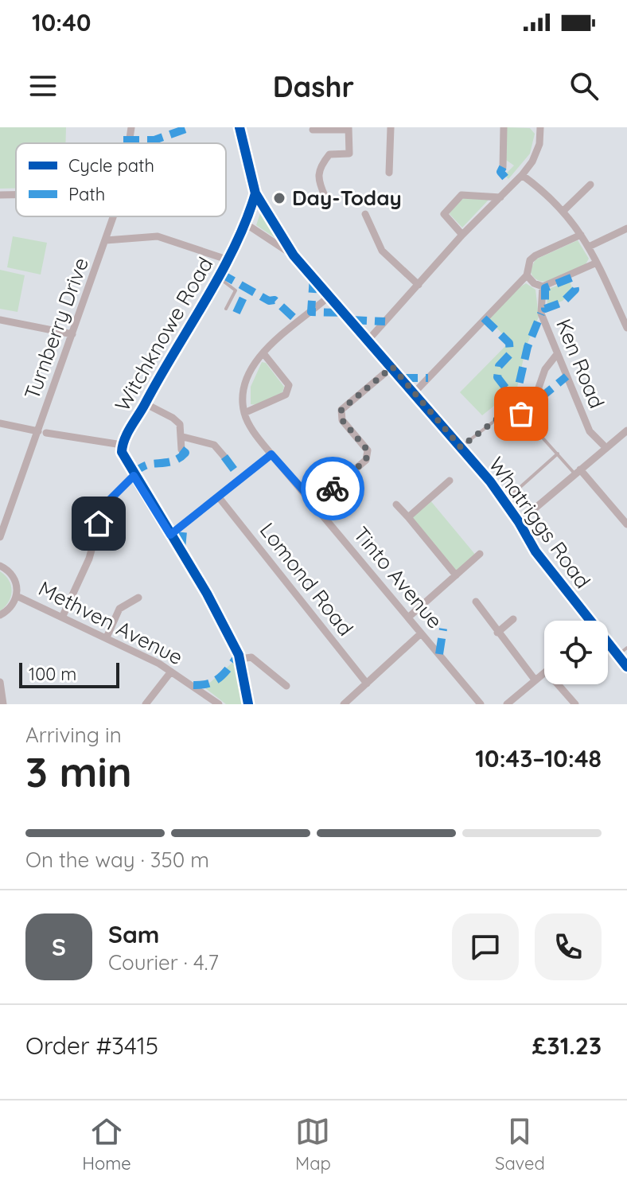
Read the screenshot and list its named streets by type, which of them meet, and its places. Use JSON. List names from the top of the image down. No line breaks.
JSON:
{"streets":{"street":["Turnberry Drive","Witchknowe Road","Ken Road","Whatriggs Road","Tinto Avenue","Lomond Road","Methven Avenue"]},"crossings":[["Witchknowe Road","Whatriggs Road"]],"places":["Day-Today"],"legend":["Cycle path","Path"],"scale_bar":"100 m","page":{"status":"10:40","header":"Dashr","scale":"100 m","heading":["3 min","Arriving in","10:43–10:48"],"panel":["Sam","Courier · 4.7","Order #3415","£31.23"],"bar":"On the way · 350 m","round":"S","tabs":["Home","Map","Saved"]}}
